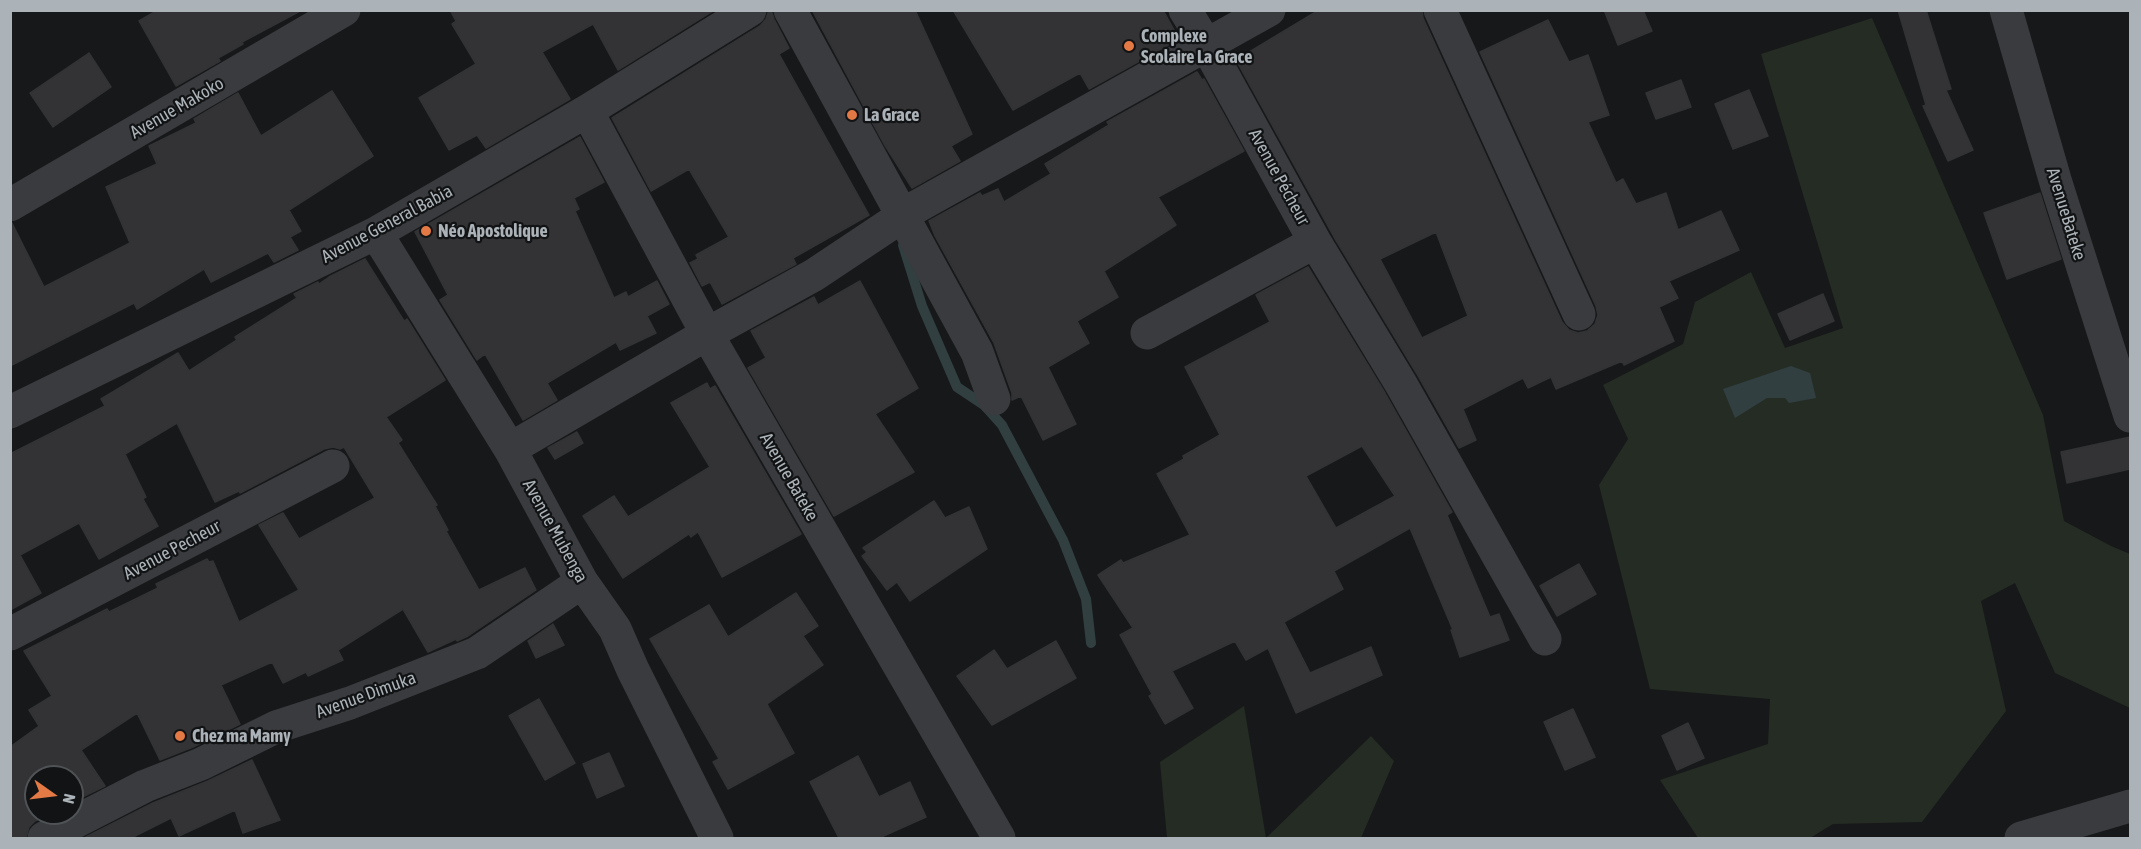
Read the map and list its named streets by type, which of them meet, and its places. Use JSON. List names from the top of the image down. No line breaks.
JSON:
{"streets":{"street":["Avenue Makoko","Avenue Pécheur","AvenueBateke","Avenue General Babia","Avenue Bateke","Avenue Mubenga","Avenue Pecheur","Avenue Dimuka"]},"crossings":[["Avenue General Babia","Avenue Bateke"],["Avenue General Babia","Avenue Mubenga"],["Avenue Mubenga","Avenue Dimuka"]],"places":["Complexe Scolaire La Grace","La Grace","Néo Apostolique","Chez ma Mamy"],"north":"right"}
